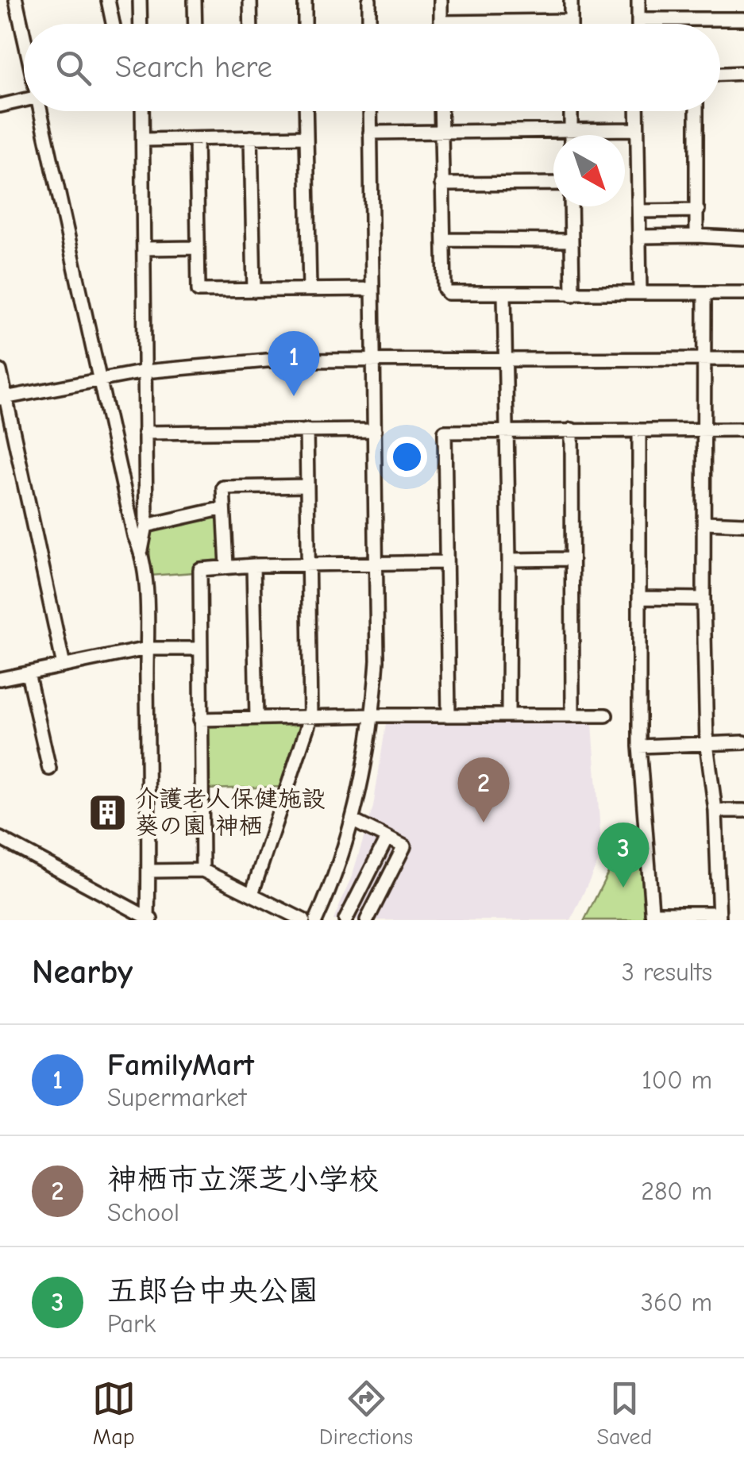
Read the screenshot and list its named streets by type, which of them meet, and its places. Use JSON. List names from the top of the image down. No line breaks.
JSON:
{"places":{"building":["介護老人保健施設 葵の園 神栖"]},"north":"bottom right","page":{"search":"Search here","pins":["1","2","3"],"heading":["Nearby","3 results"],"list":[{"mark":"1","name":"FamilyMart","note":"Supermarket","value":"100 m"},{"mark":"2","name":"神栖市立深芝小学校","note":"School","value":"280 m"},{"mark":"3","name":"五郎台中央公園","note":"Park","value":"360 m"}],"nav":["Map","Directions","Saved"]}}
